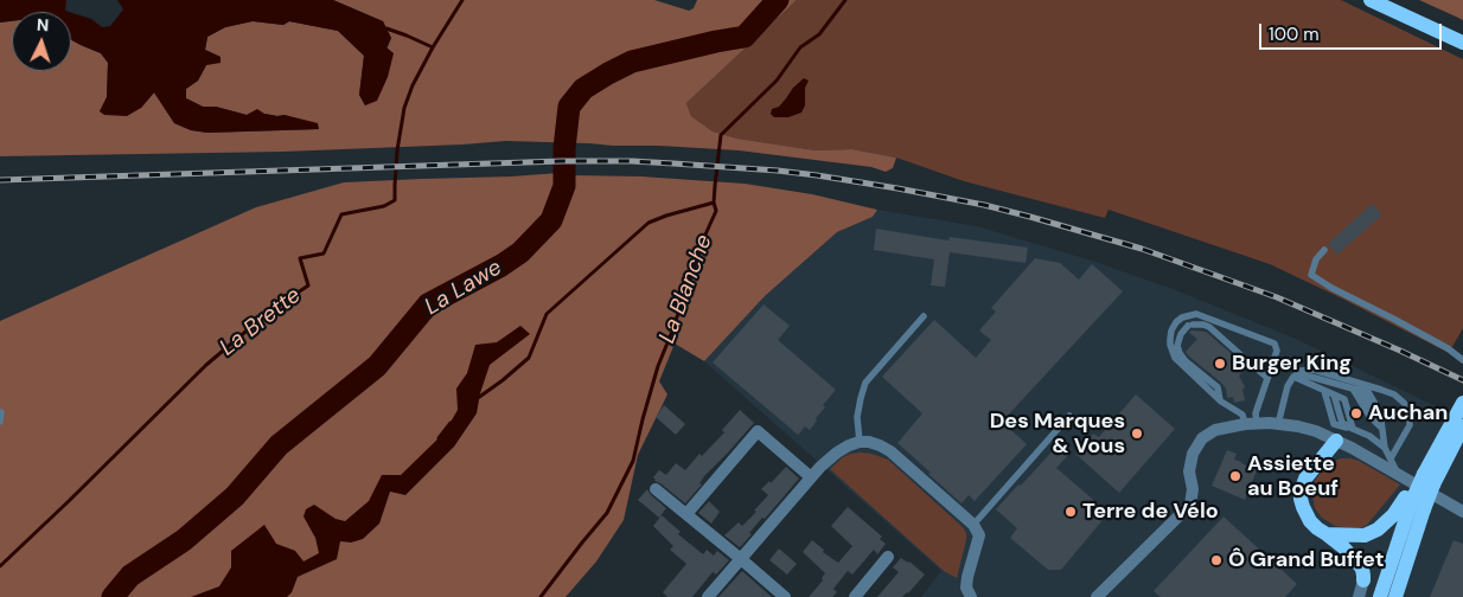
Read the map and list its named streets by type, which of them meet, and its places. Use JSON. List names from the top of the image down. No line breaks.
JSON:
{"water":["La Lawe","La Blanche","La Brette"],"places":["Burger King","Auchan","Des Marques & Vous","Assiette au Boeuf","Terre de Vélo","Ô Grand Buffet"],"scale_bar":"100 m","north":"top"}
